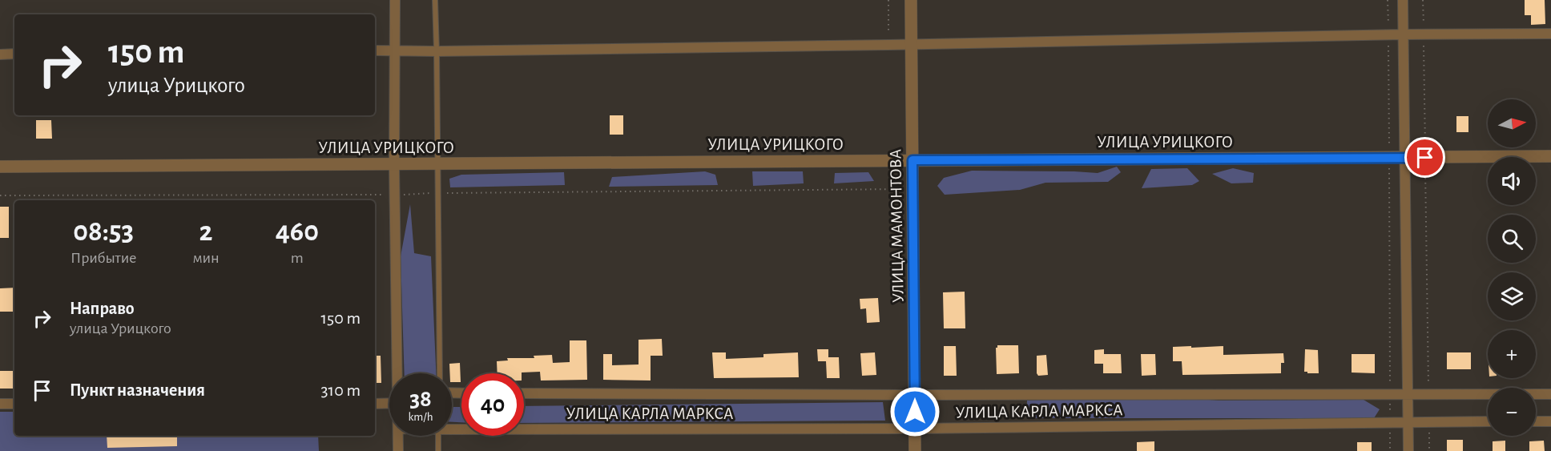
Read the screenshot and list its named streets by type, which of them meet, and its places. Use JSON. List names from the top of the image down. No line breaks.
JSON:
{"streets":{"street":["УЛИЦА УРИЦКОГО","УЛИЦА МАМОНТОВА","УЛИЦА КАРЛА МАРКСА"]},"crossings":[["УЛИЦА УРИЦКОГО","УЛИЦА МАМОНТОВА"],["УЛИЦА МАМОНТОВА","УЛИЦА КАРЛА МАРКСА"]],"north":"right","page":{"turn":["150 m","улица Урицкого"],"map_buttons":["+","−"],"eta":["08:53","Прибытие","2","мин","460","m"],"list":[{"name":"Направо","note":"улица Урицкого","value":"150 m"},{"name":"Пункт назначения","value":"310 m"}],"speed":"38 km/h","limit":"40"}}
